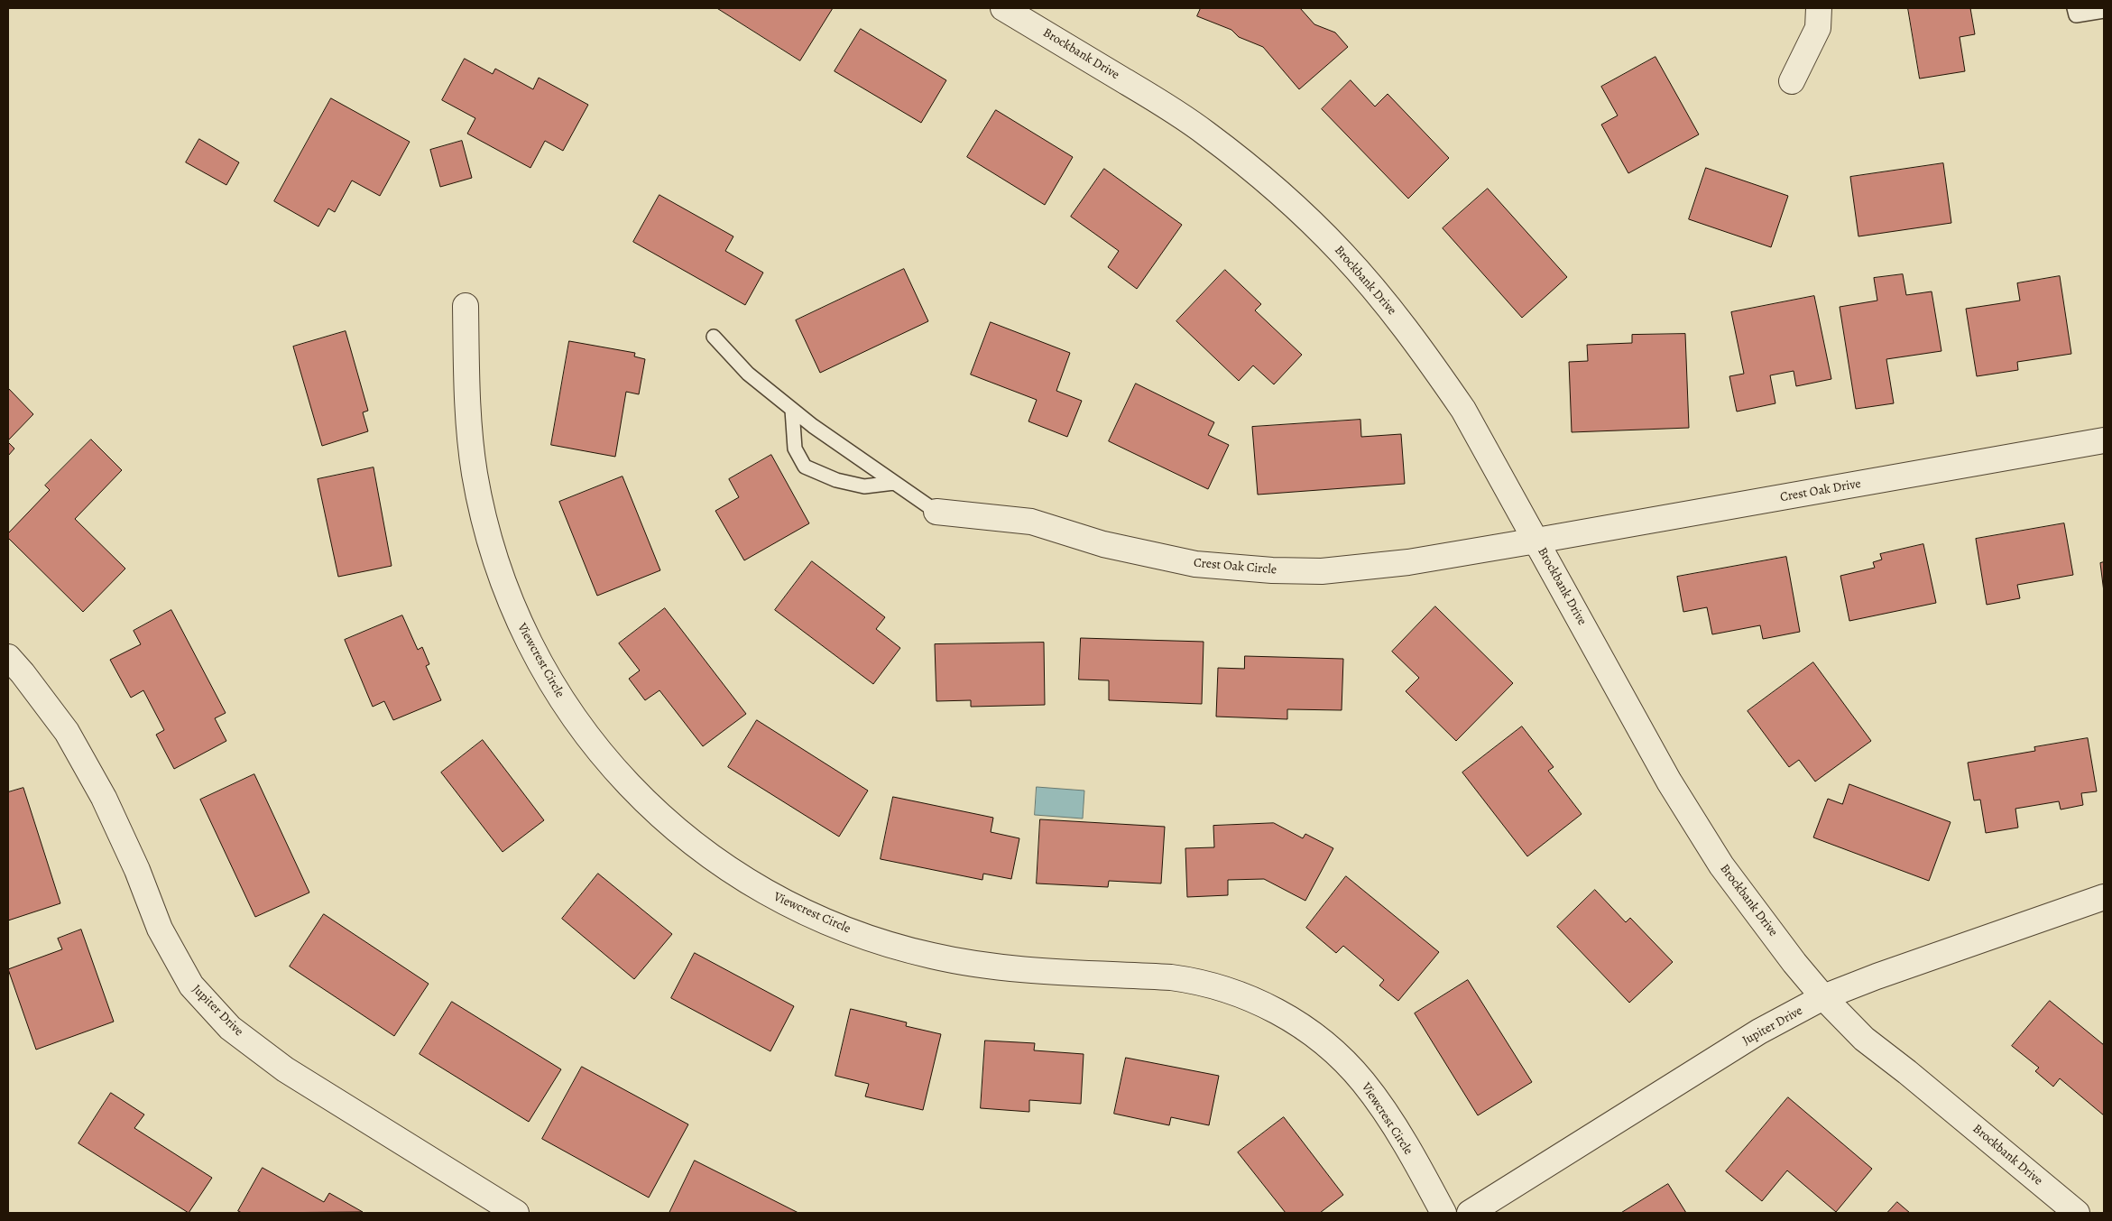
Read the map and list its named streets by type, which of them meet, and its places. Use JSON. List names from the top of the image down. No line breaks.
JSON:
{"streets":{"street":["Brockbank Drive","Crest Oak Drive","Crest Oak Circle","Viewcrest Circle","Jupiter Drive"]},"crossings":[["Brockbank Drive","Crest Oak Drive"],["Brockbank Drive","Crest Oak Circle"],["Brockbank Drive","Jupiter Drive"],["Crest Oak Drive","Crest Oak Circle"]]}
